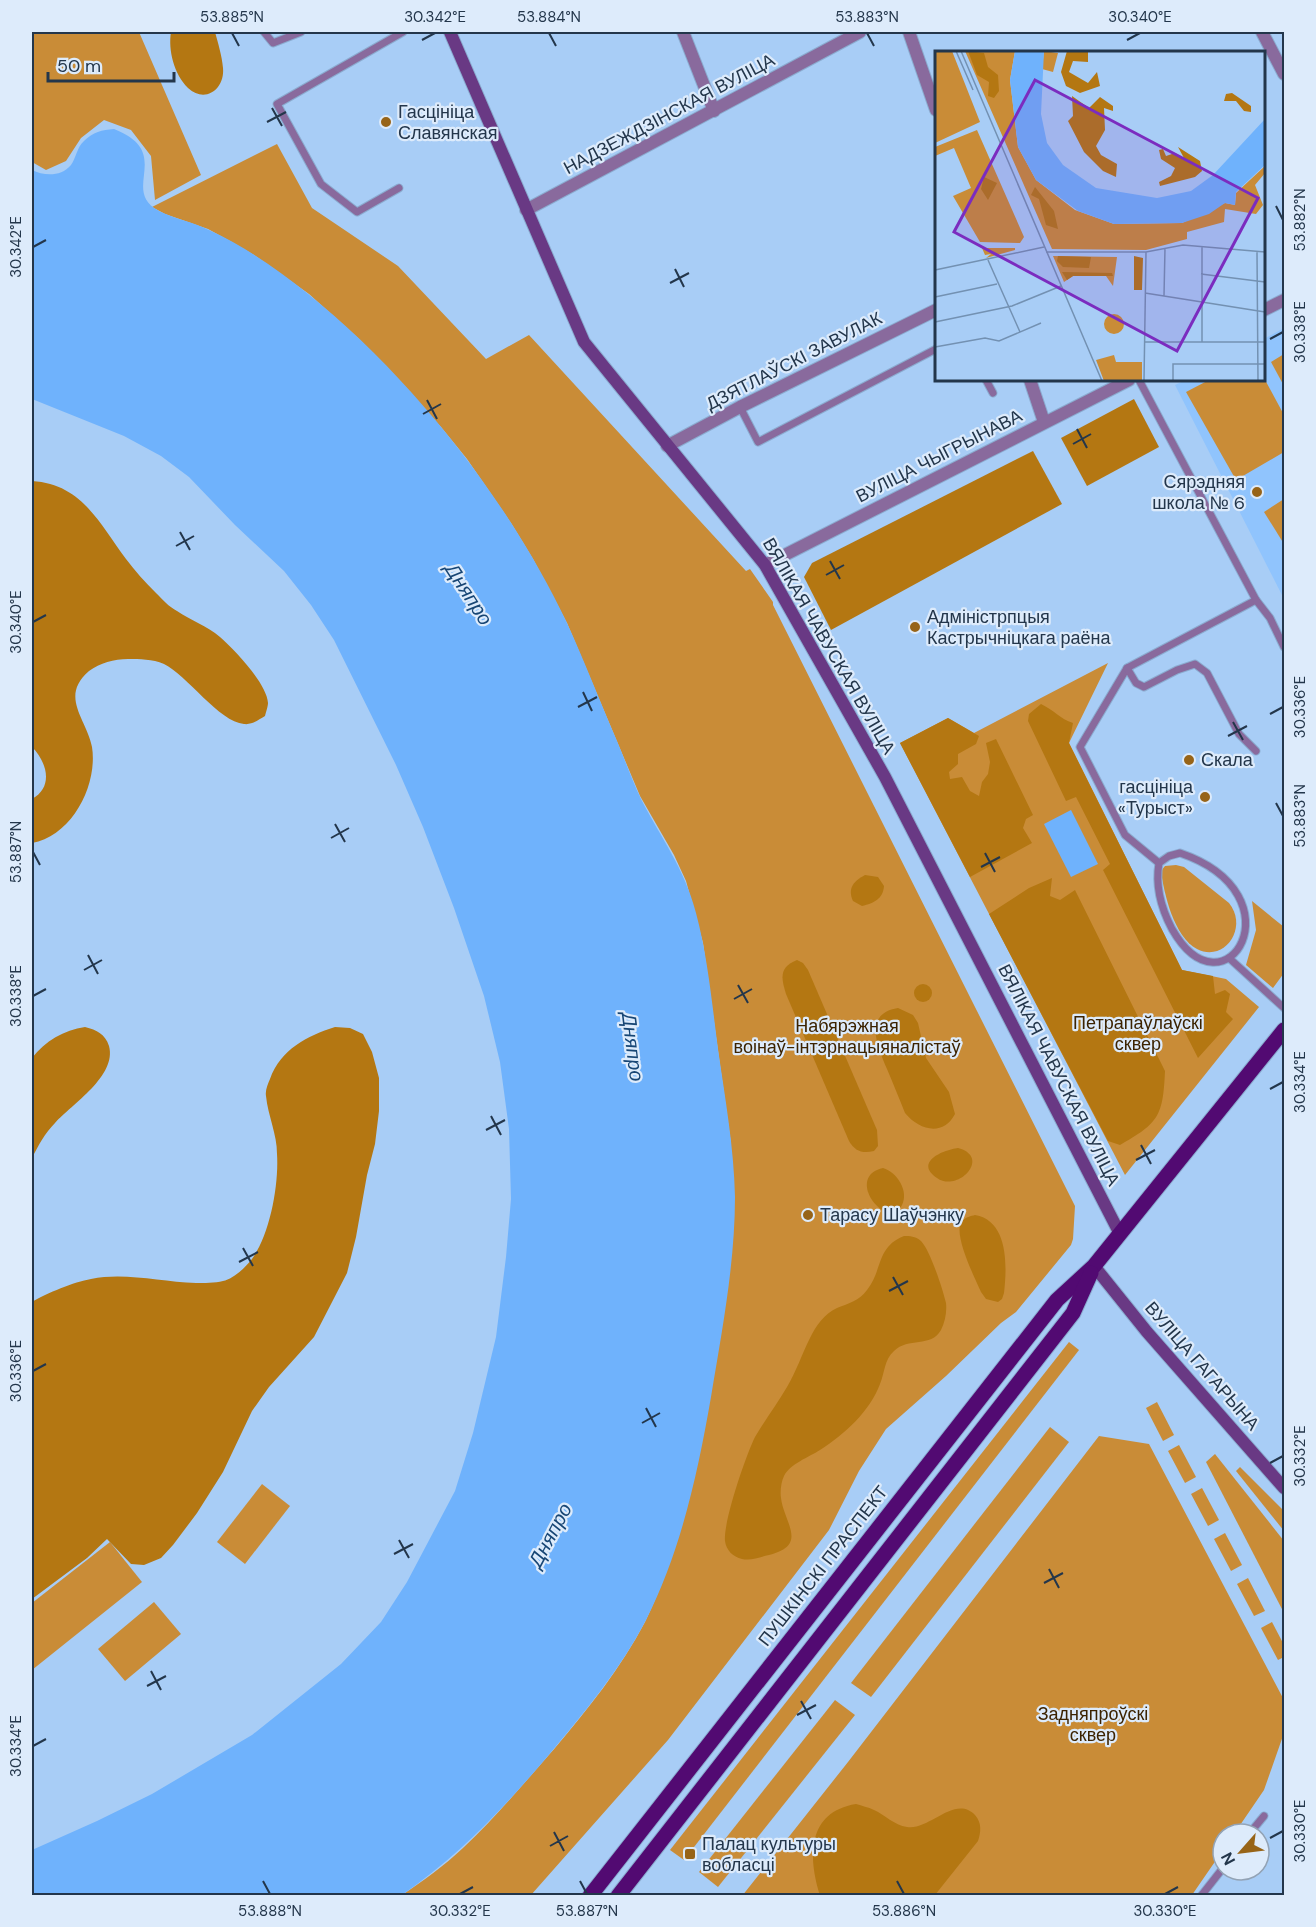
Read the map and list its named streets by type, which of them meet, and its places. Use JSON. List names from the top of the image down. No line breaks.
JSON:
{"streets":{"main road":["ВЯЛІКАЯ ЧАВУСКАЯ ВУЛІЦА","ВУЛІЦА ГАГАРЫНА","ПУШКІНСКІ ПРАСПЕКТ"],"street":["НАДЗЕЖДЗІНСКАЯ ВУЛІЦА","ДЗЯТЛАЎСКІ ЗАВУЛАК","ВУЛІЦА ЧЫГРЫНАВА"]},"crossings":[["НАДЗЕЖДЗІНСКАЯ ВУЛІЦА","ВЯЛІКАЯ ЧАВУСКАЯ ВУЛІЦА"],["ДЗЯТЛАЎСКІ ЗАВУЛАК","ВЯЛІКАЯ ЧАВУСКАЯ ВУЛІЦА"],["ВУЛІЦА ЧЫГРЫНАВА","ВЯЛІКАЯ ЧАВУСКАЯ ВУЛІЦА"],["ВЯЛІКАЯ ЧАВУСКАЯ ВУЛІЦА","ПУШКІНСКІ ПРАСПЕКТ"],["ВУЛІЦА ГАГАРЫНА","ПУШКІНСКІ ПРАСПЕКТ"]],"water":["Дняпро"],"parks":["Петрапаўлаўскі сквер","Набярэжная воінаў-інтэрнацыяналістаў","Задняпроўскі сквер"],"places":{"other":["Гасцініца Славянская","Сярэдняя школа № 6","Адміністрпцыя Кастрычніцкага раёна","Скала","гасцініца «Турыст»","Тарасу Шаўчэнку"],"transit":["Палац культуры вобласці"]},"scale_bar":"50 m","north":"bottom left","coordinates":["53.885°N","30.342°E","53.884°N","53.883°N","30.340°E","53.882°N","30.338°E","30.336°E","53.887°N","30.334°E","30.332°E","30.330°E","53.888°N","53.886°N"]}
